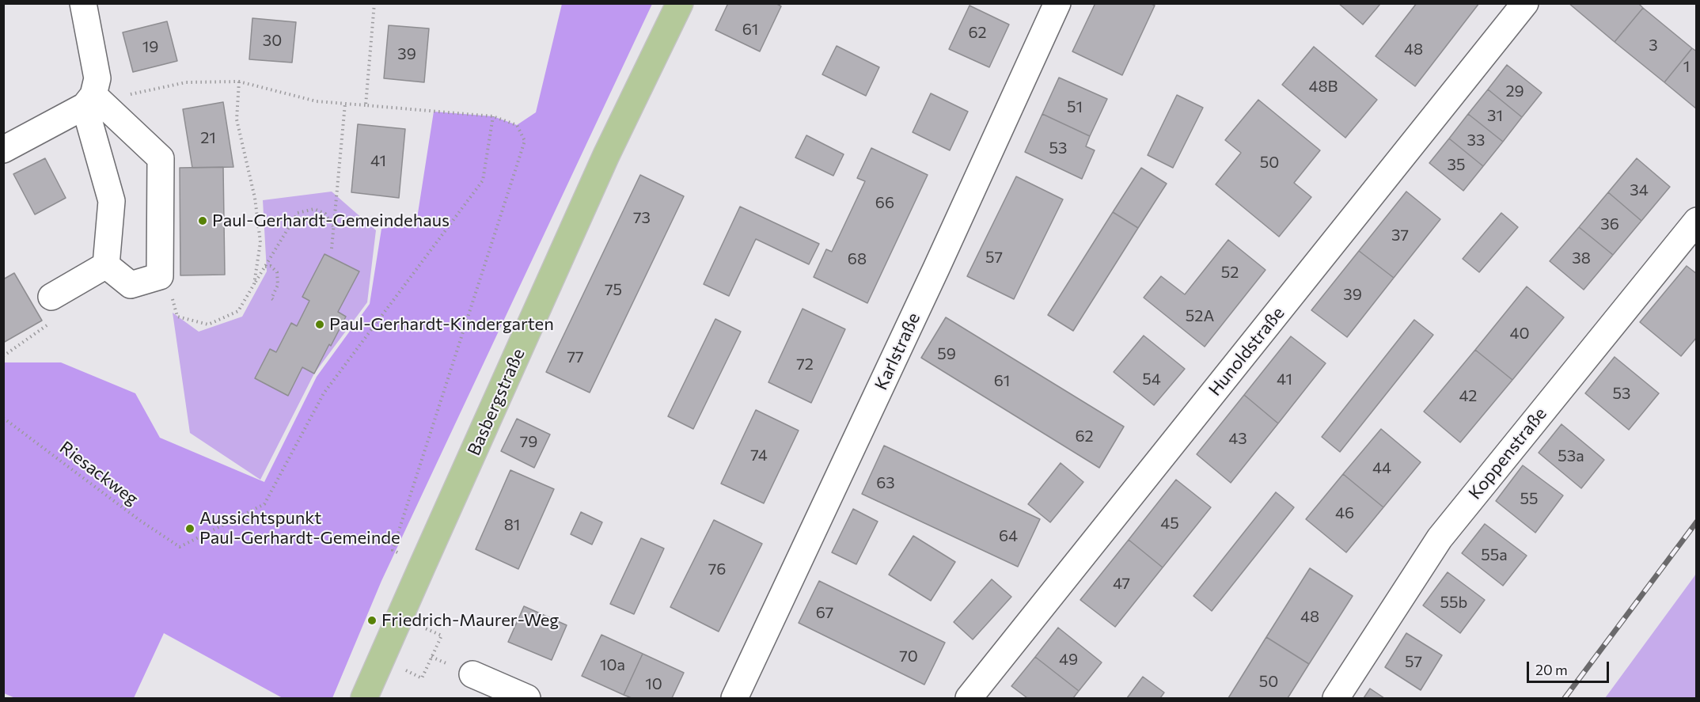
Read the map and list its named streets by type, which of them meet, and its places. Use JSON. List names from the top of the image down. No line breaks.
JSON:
{"streets":{"main road":["Basbergstraße"],"street":["Karlstraße","Hunoldstraße","Koppenstraße"],"path":["Riesackweg"]},"places":["Paul-Gerhardt-Gemeindehaus","Paul-Gerhardt-Kindergarten","Aussichtspunkt Paul-Gerhardt-Gemeinde","Friedrich-Maurer-Weg"],"house_numbers":["61","62","30","3","19","48","39","1","48B","29","51","31","21","33","53","41","50","35","34","66","73","36","37","57","38","68","52","75","39","52A","40","59","77","72","54","41","61","53","42","62","43","79","74","53a","44","63","55","46","45","81","64","55a","76","47","55b","67","48","70","49","57","10a","50","10"],"scale_bar":"20 m"}
